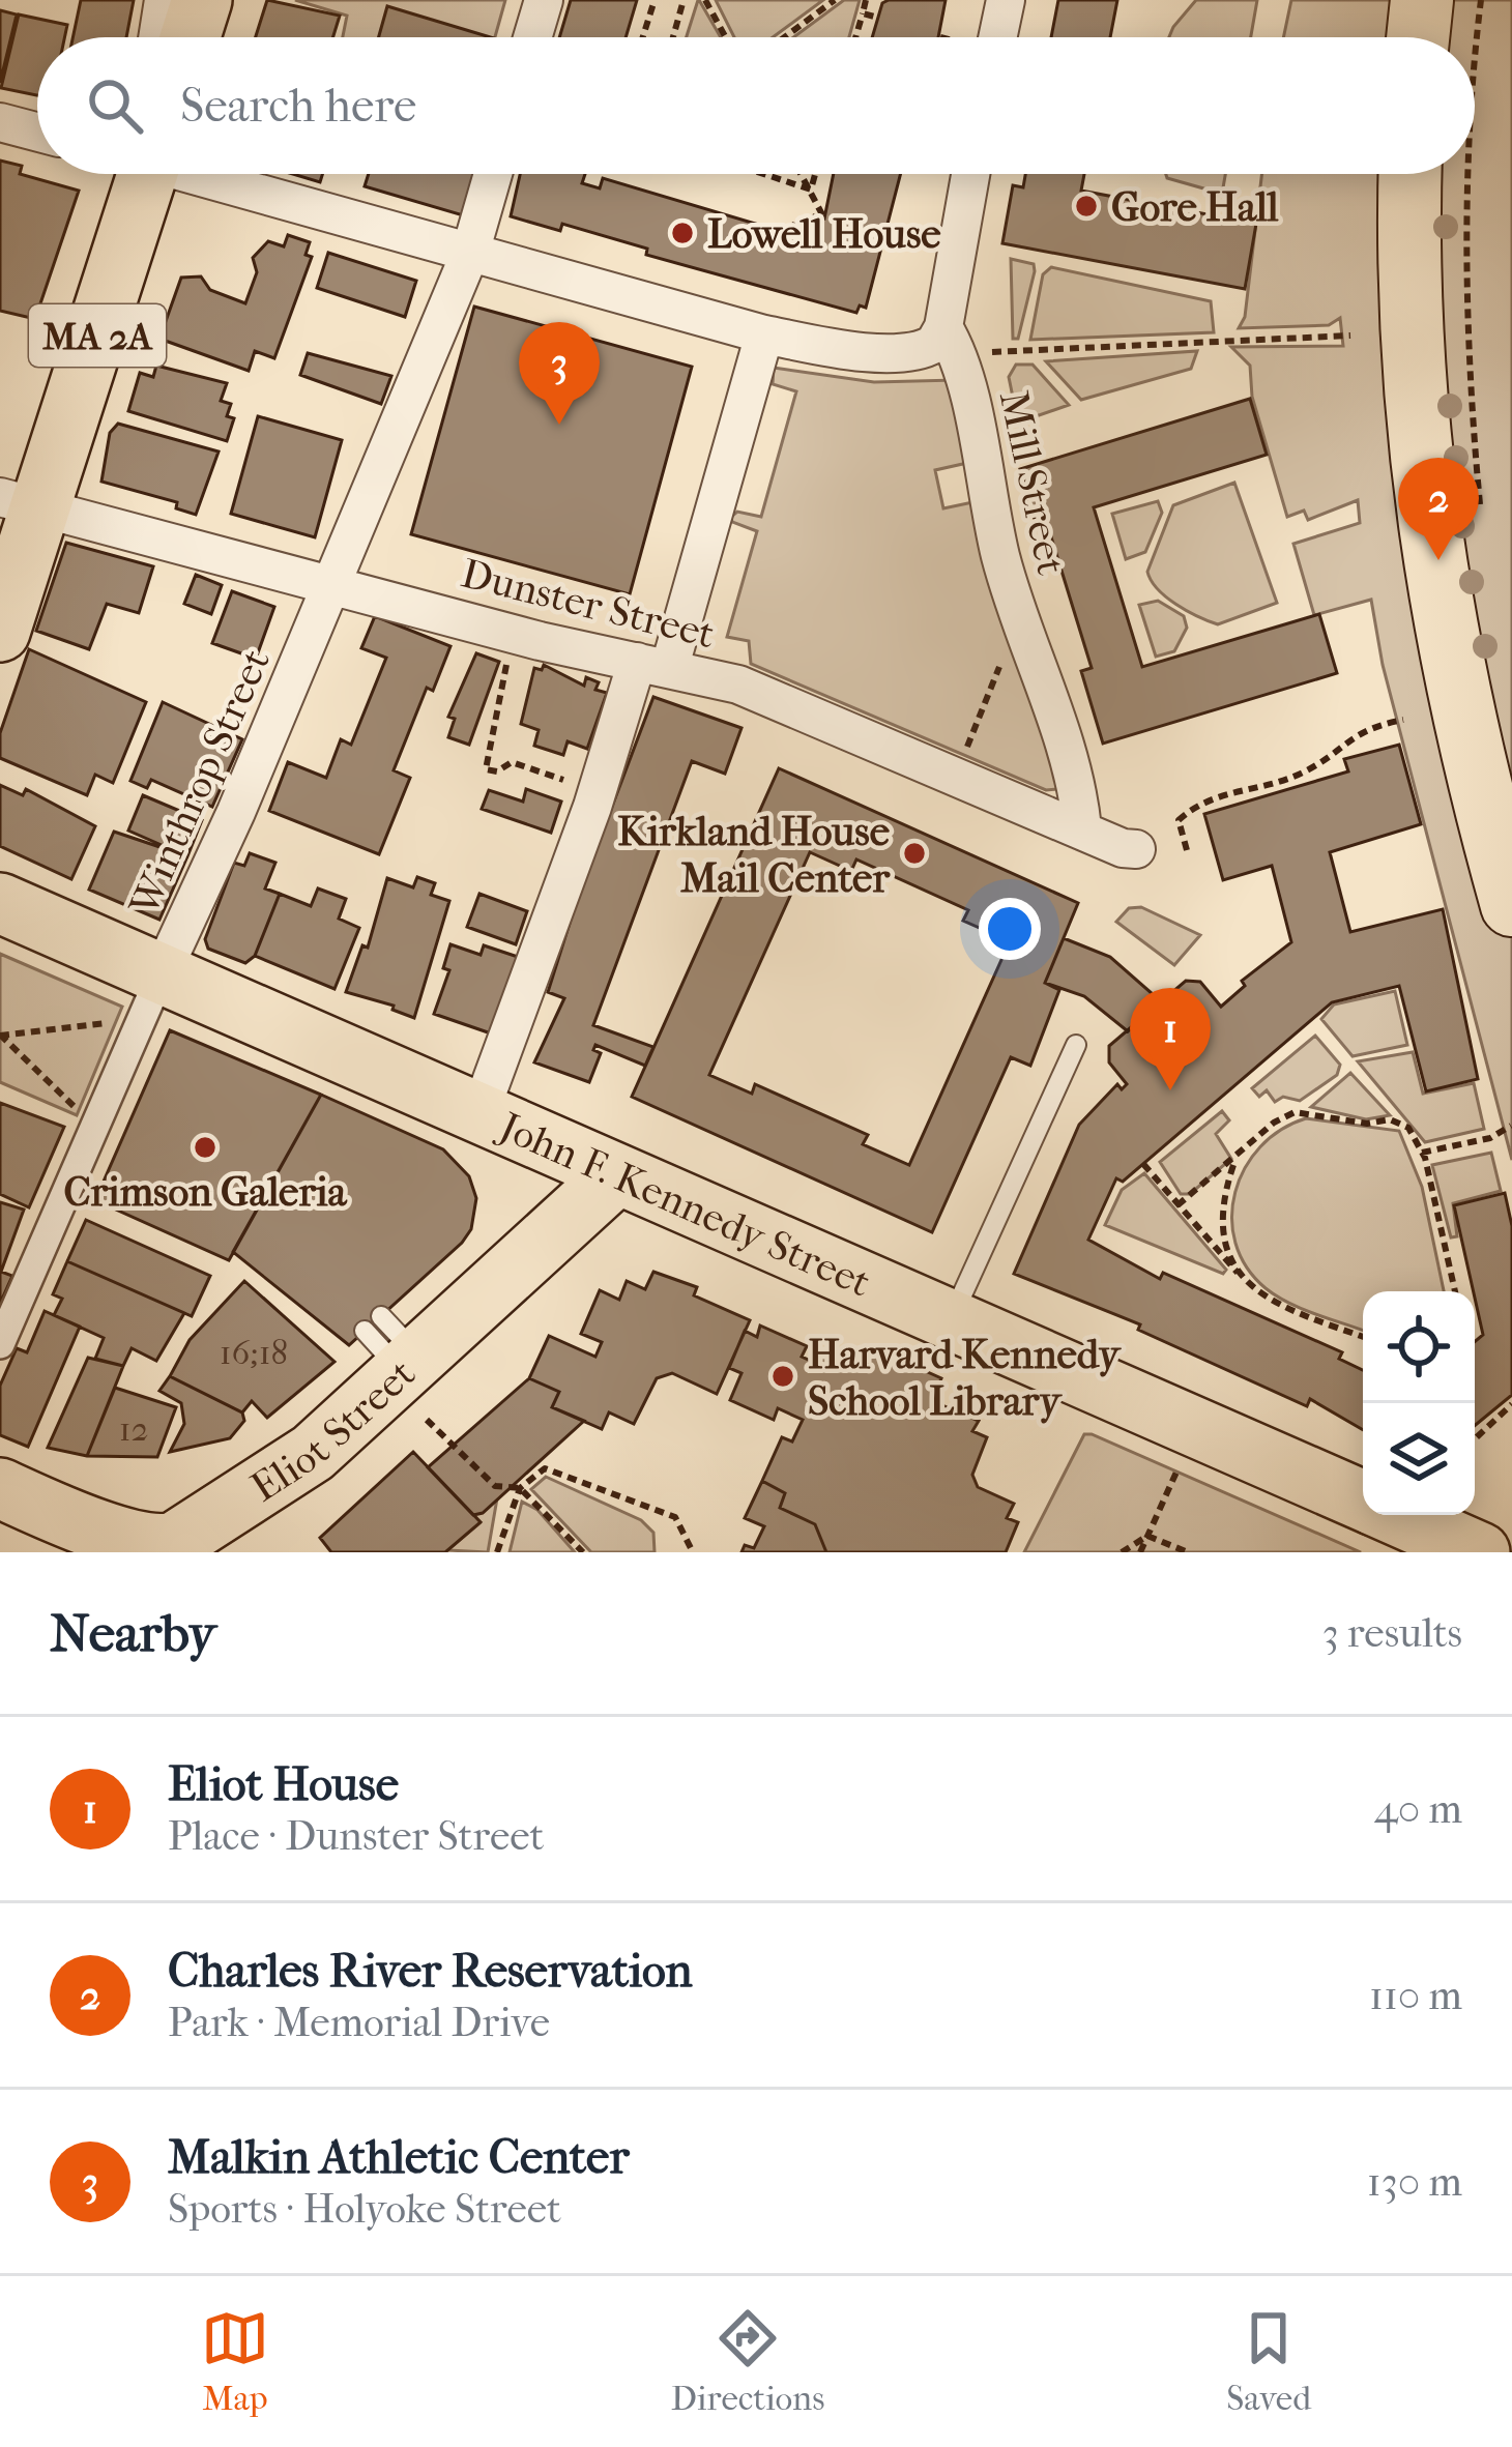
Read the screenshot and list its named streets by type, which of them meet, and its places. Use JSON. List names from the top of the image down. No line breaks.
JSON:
{"streets":{"main road":["MA 2A","John F. Kennedy Street","Eliot Street"],"street":["Mill Street","Dunster Street","Winthrop Street"]},"crossings":[["MA 2A","Dunster Street"],["Mill Street","Dunster Street"],["Dunster Street","Winthrop Street"],["Winthrop Street","John F. Kennedy Street"],["John F. Kennedy Street","Eliot Street"]],"places":["Gore Hall","Lowell House","Kirkland House Mail Center","Crimson Galeria","Harvard Kennedy School Library"],"house_numbers":["16;18","12"],"page":{"search":"Search here","pins":["3","2","1"],"heading":["Nearby","3 results"],"list":[{"mark":"1","name":"Eliot House","note":"Place · Dunster Street","value":"40 m"},{"mark":"2","name":"Charles River Reservation","note":"Park · Memorial Drive","value":"110 m"},{"mark":"3","name":"Malkin Athletic Center","note":"Sports · Holyoke Street","value":"130 m"}],"nav":["Map","Directions","Saved"]}}
